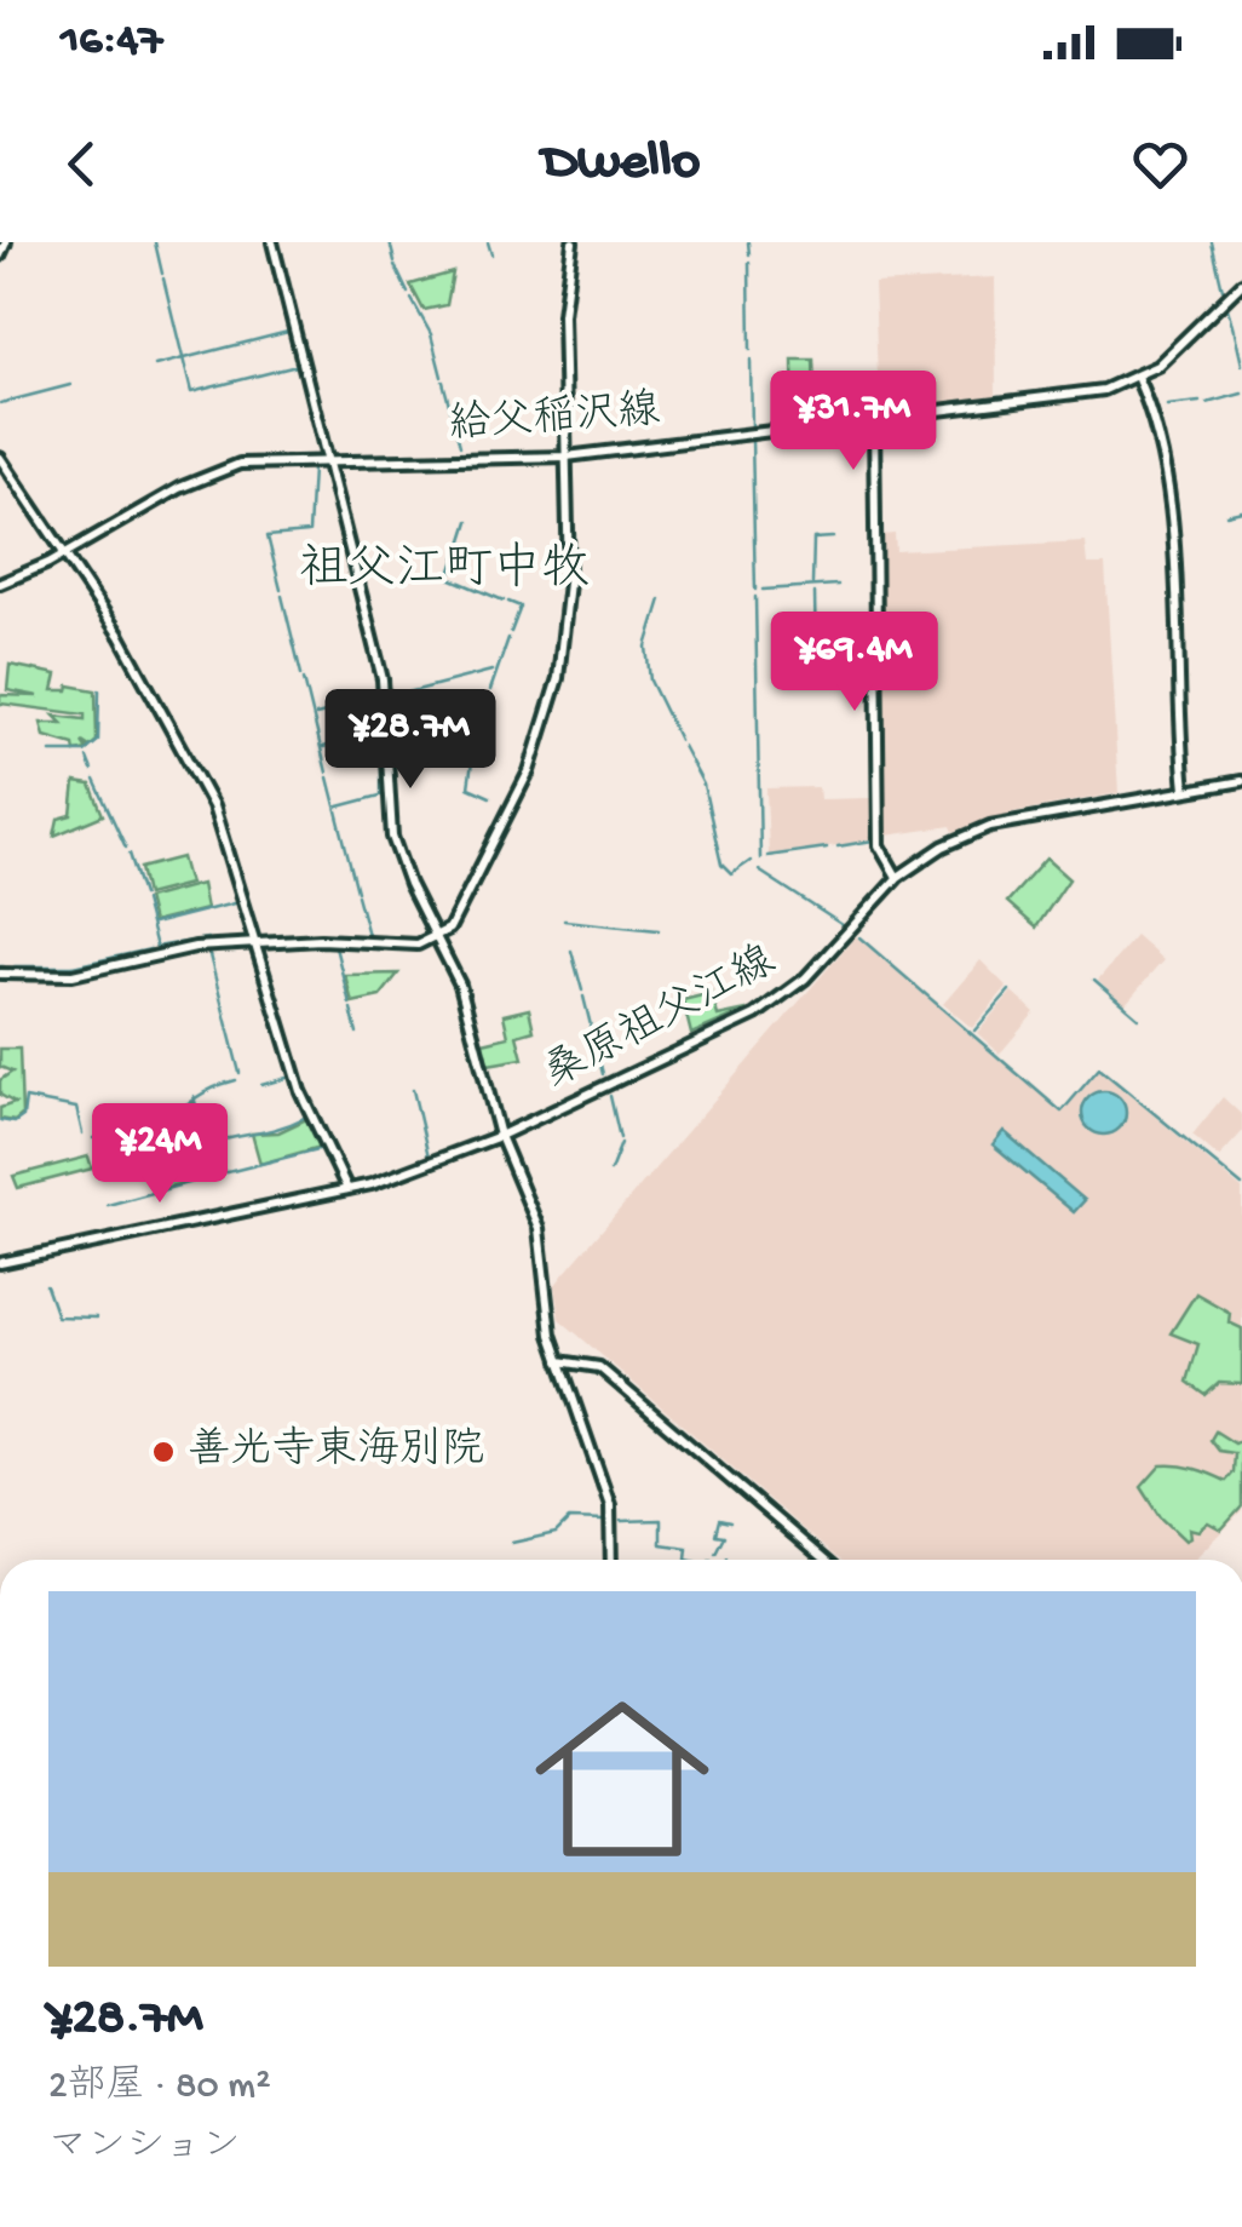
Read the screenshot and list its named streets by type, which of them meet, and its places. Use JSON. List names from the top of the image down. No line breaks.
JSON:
{"streets":{"street":["給父稲沢線","桑原祖父江線"]},"districts":["祖父江町中牧"],"places":["善光寺東海別院"],"page":{"status":"16:47","header":"Dwello","price":["¥31.7M","¥69.4M","¥28.7M","¥24M"],"list":[{"name":"¥28.7M","note":"2部屋 · 80 m² · マンション"}]}}
